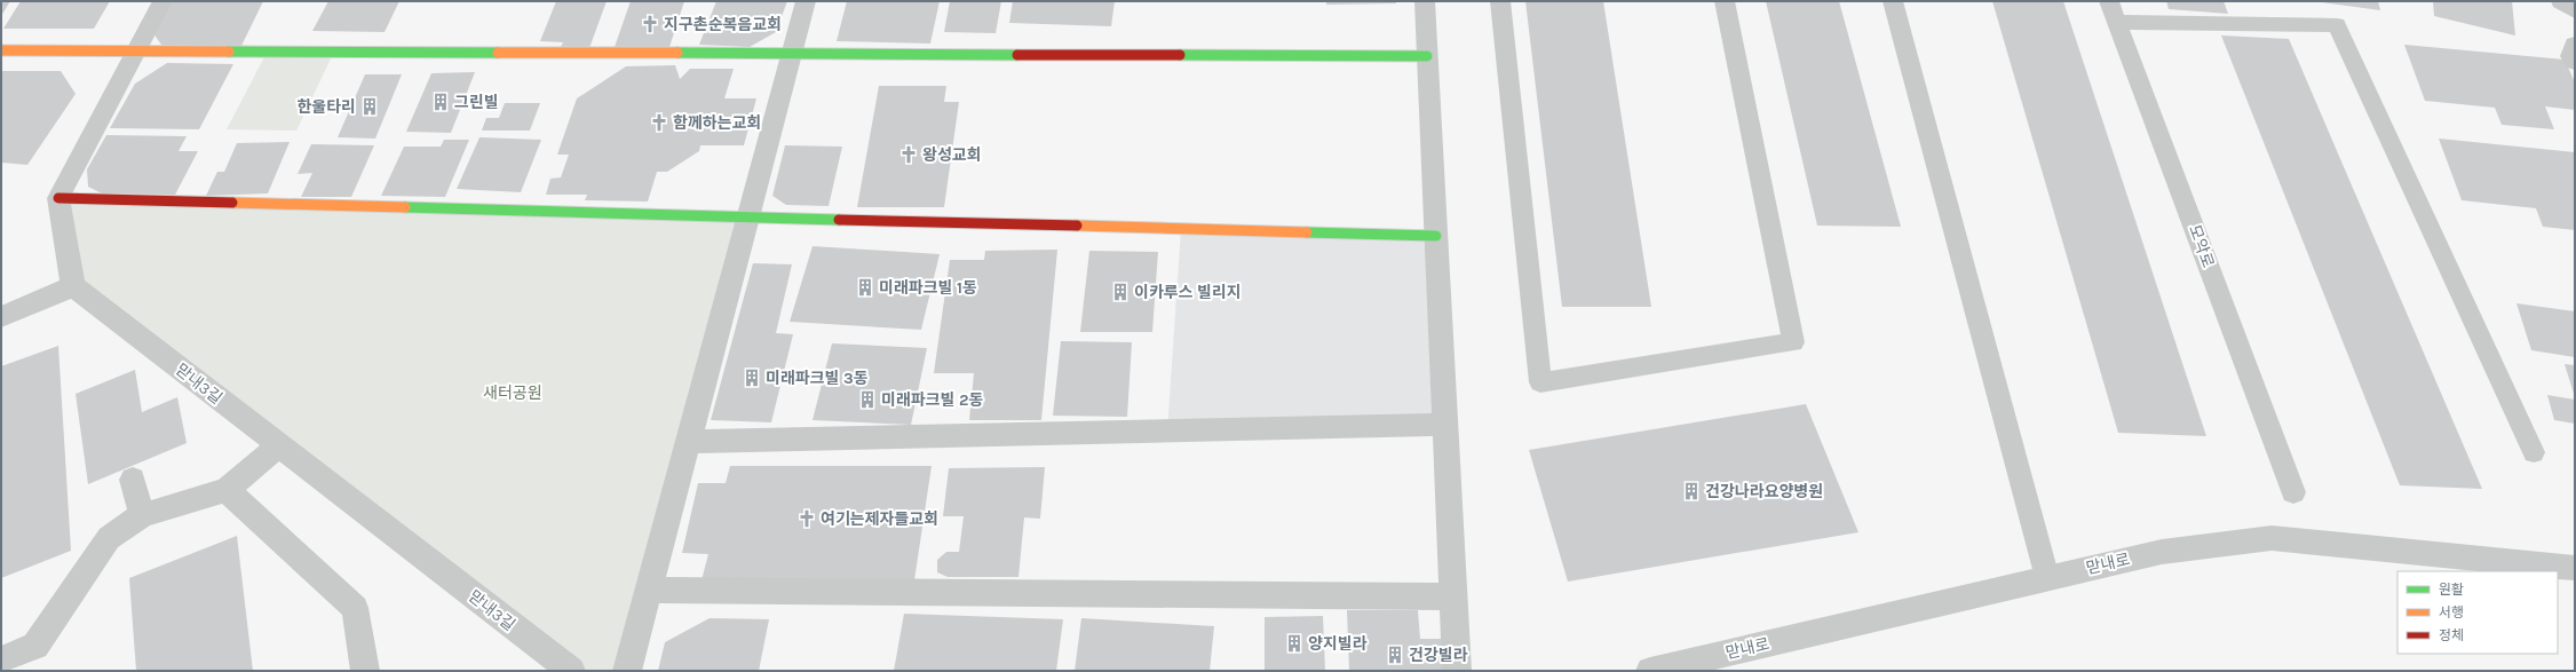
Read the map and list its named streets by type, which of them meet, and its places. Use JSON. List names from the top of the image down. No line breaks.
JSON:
{"streets":{"street":["맏내3길","맏내로"],"lane":["모악로"]},"parks":["새터공원"],"places":{"church":["지구촌순복음교회","함께하는교회","왕성교회","여기는제자들교회"],"building":["그린빌","한울타리","미래파크빌 1동","이카루스 빌리지","미래파크빌 3동","미래파크빌 2동","건강나라요양병원","양지빌라","건강빌라"]},"legend":["원활","서행","정체"]}
